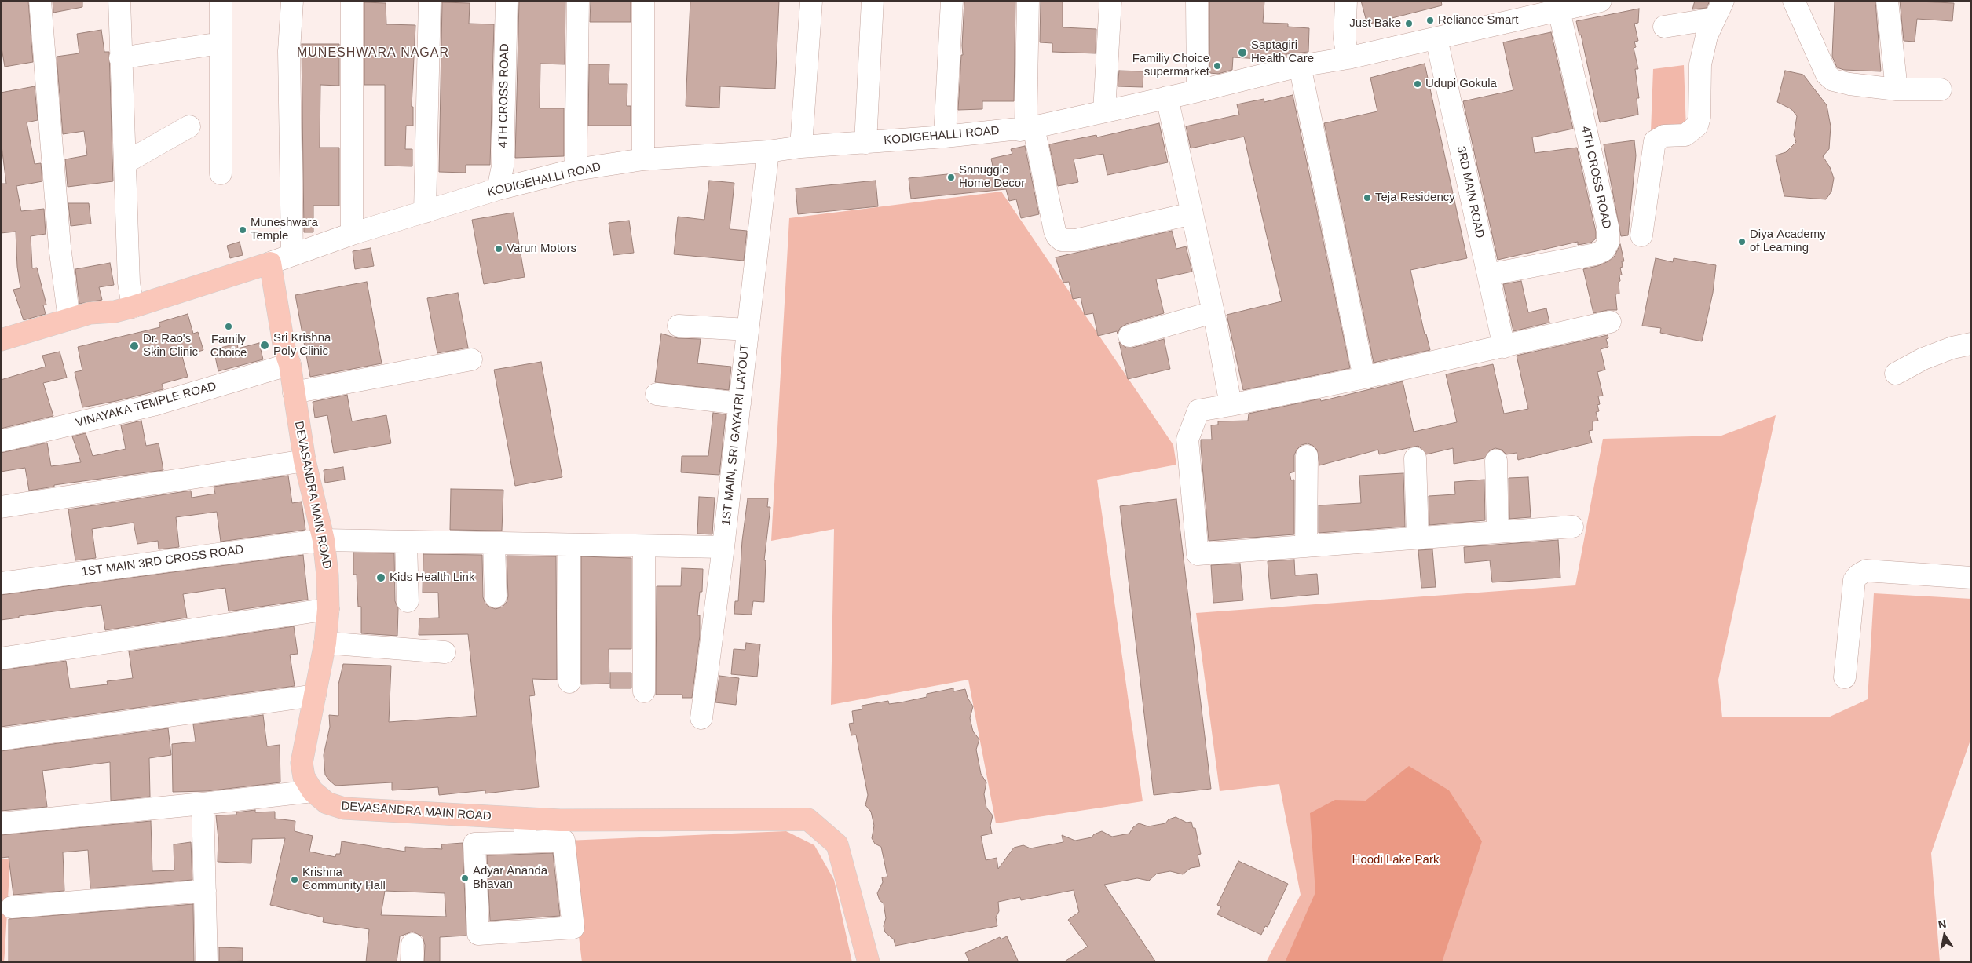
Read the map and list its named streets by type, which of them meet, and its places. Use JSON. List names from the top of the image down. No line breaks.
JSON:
{"streets":{"main road":["DEVASANDRA MAIN ROAD"],"street":["4TH CROSS ROAD","KODIGEHALLI ROAD","3RD MAIN ROAD","VINAYAKA TEMPLE ROAD","1ST MAIN, SRI GAYATRI LAYOUT","1ST MAIN 3RD CROSS ROAD"]},"crossings":[["4TH CROSS ROAD","KODIGEHALLI ROAD"],["4TH CROSS ROAD","3RD MAIN ROAD"],["KODIGEHALLI ROAD","3RD MAIN ROAD"],["KODIGEHALLI ROAD","1ST MAIN, SRI GAYATRI LAYOUT"],["KODIGEHALLI ROAD","DEVASANDRA MAIN ROAD"],["VINAYAKA TEMPLE ROAD","DEVASANDRA MAIN ROAD"],["1ST MAIN, SRI GAYATRI LAYOUT","1ST MAIN 3RD CROSS ROAD"],["DEVASANDRA MAIN ROAD","1ST MAIN 3RD CROSS ROAD"]],"districts":["MUNESHWARA NAGAR"],"parks":["Hoodi Lake Park"],"places":["Reliance Smart","Just Bake","Saptagiri Health Care","Familiy Choice supermarket","Udupi Gokula","Snnuggle Home Decor","Teja Residency","Muneshwara Temple","Diya Academy of Learning","Varun Motors","Family Choice","Sri Krishna Poly Clinic","Dr. Rao's Skin Clinic","Kids Health Link","Adyar Ananda Bhavan","Krishna Community Hall"],"north":"top"}
